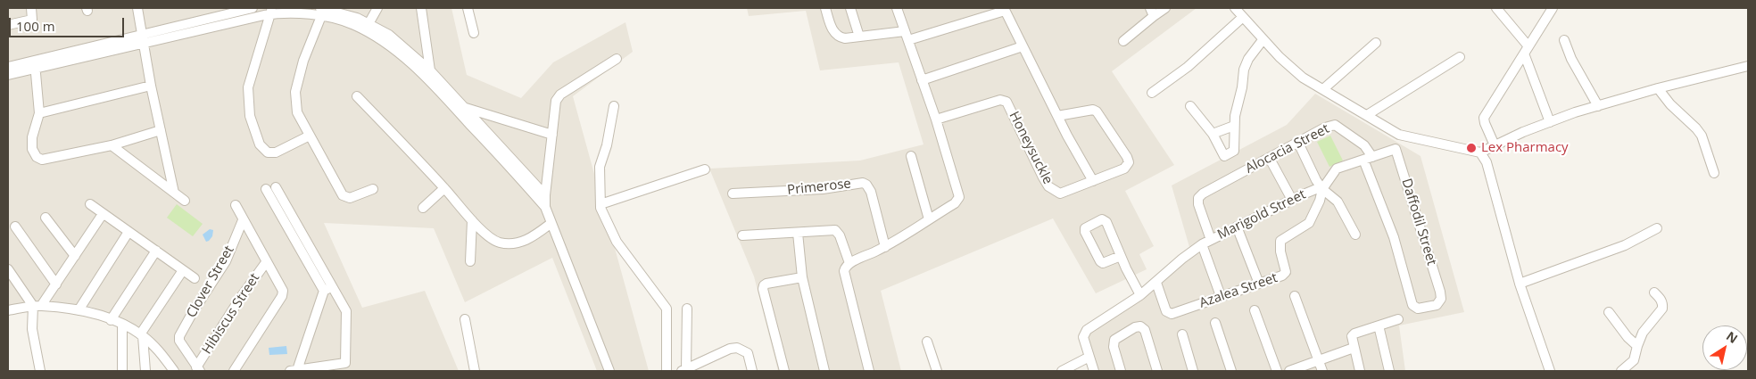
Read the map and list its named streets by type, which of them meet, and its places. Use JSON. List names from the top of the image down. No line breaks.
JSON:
{"streets":{"street":["Honeysuckle","Alocacia Street","Primerose","Marigold Street","Daffodil Street","Clover Street","Azalea Street","Hibiscus Street"]},"crossings":[["Alocacia Street","Marigold Street"],["Alocacia Street","Daffodil Street"],["Marigold Street","Azalea Street"],["Clover Street","Hibiscus Street"]],"places":["Lex Pharmacy"],"scale_bar":"100 m","north":"top right"}
